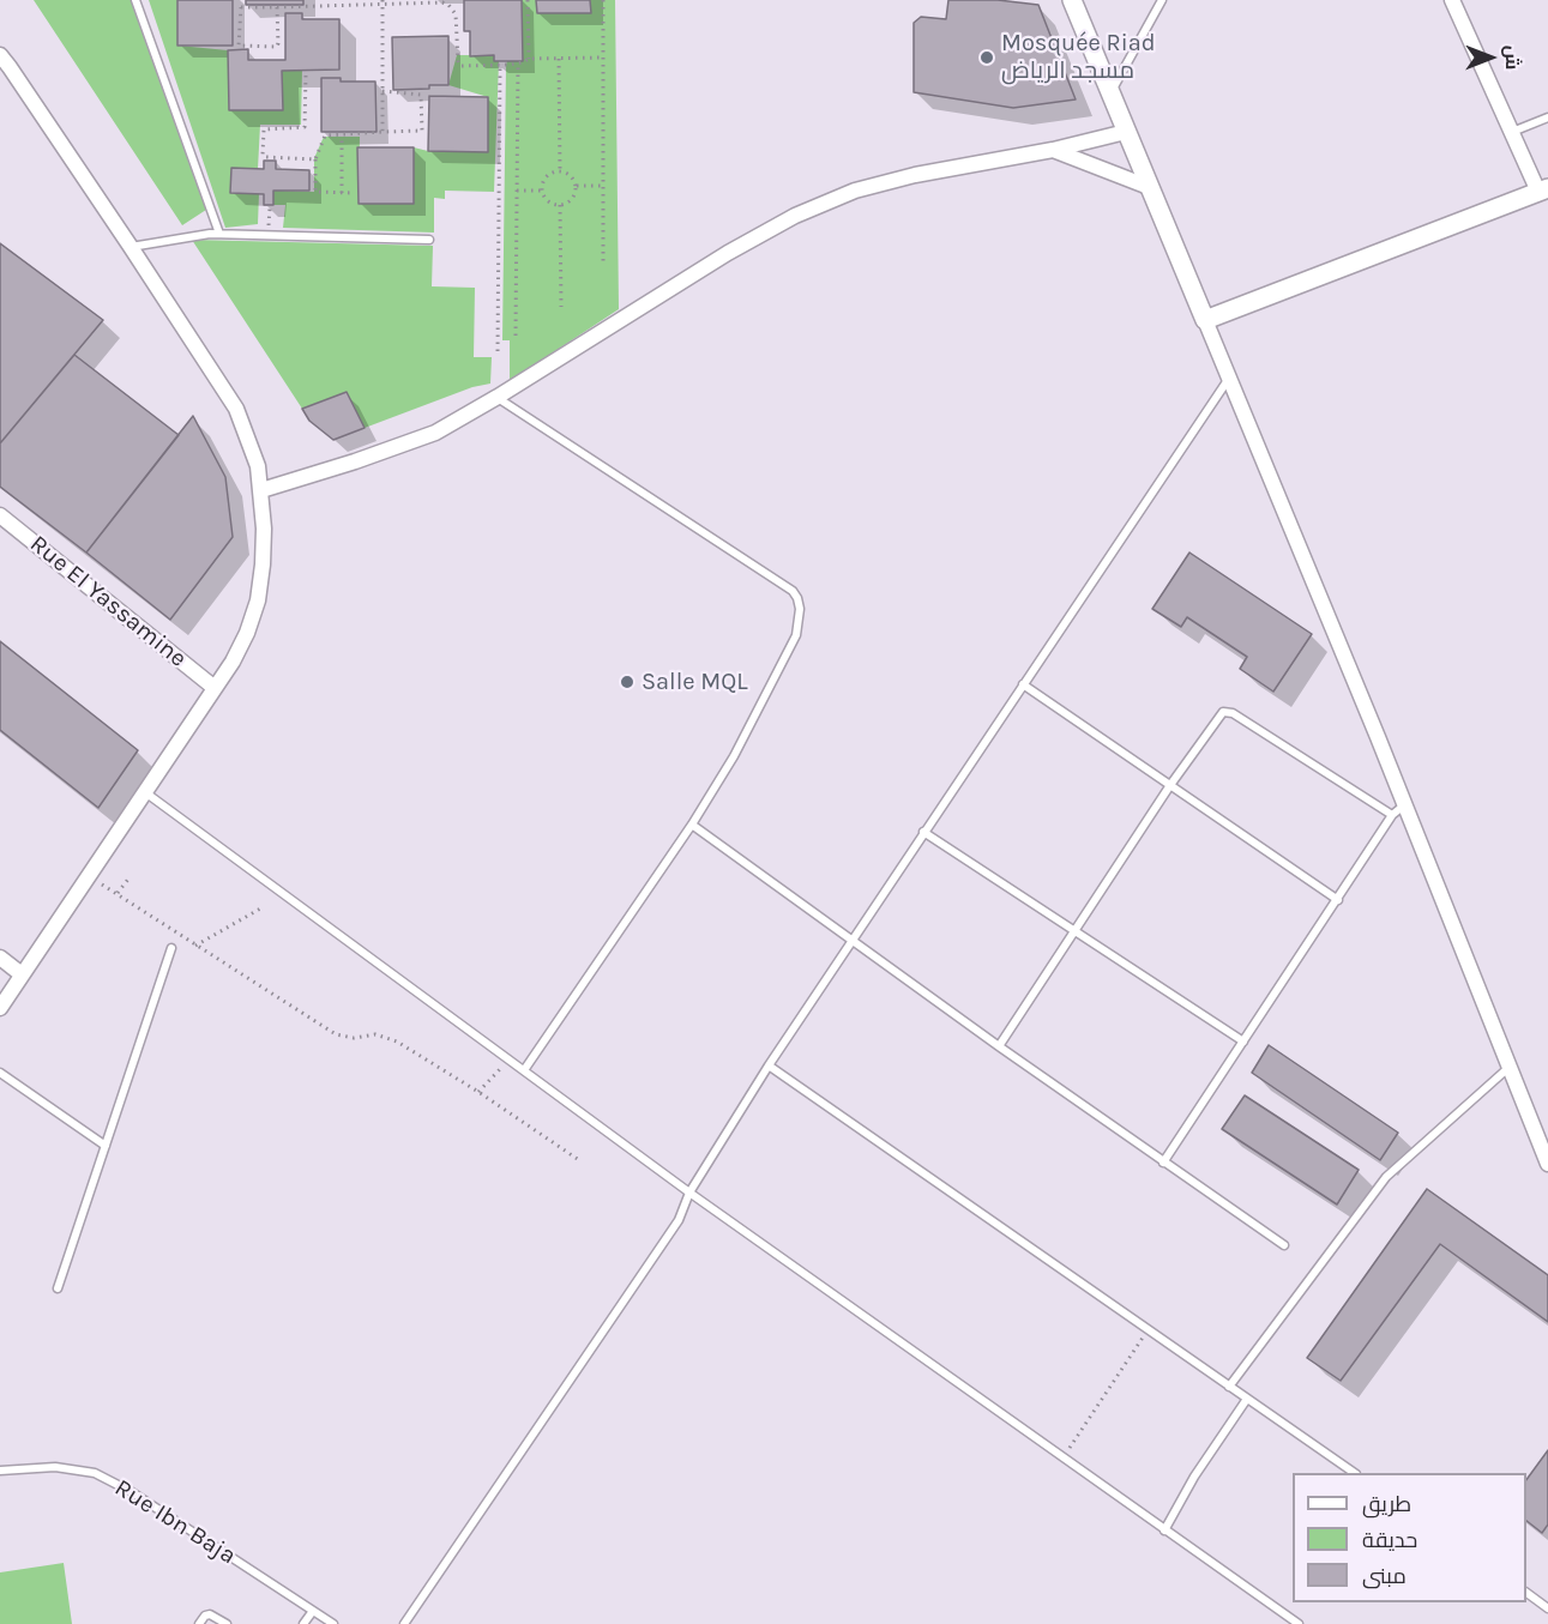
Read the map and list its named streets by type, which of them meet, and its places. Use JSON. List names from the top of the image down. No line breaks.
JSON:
{"streets":{"street":["Rue El Yassamine"],"lane":["Rue Ibn Baja"]},"places":["Mosquée Riad مسجد الرياض","Salle MQL"],"legend":["طريق","حديقة","مبنى"],"north":"right"}
